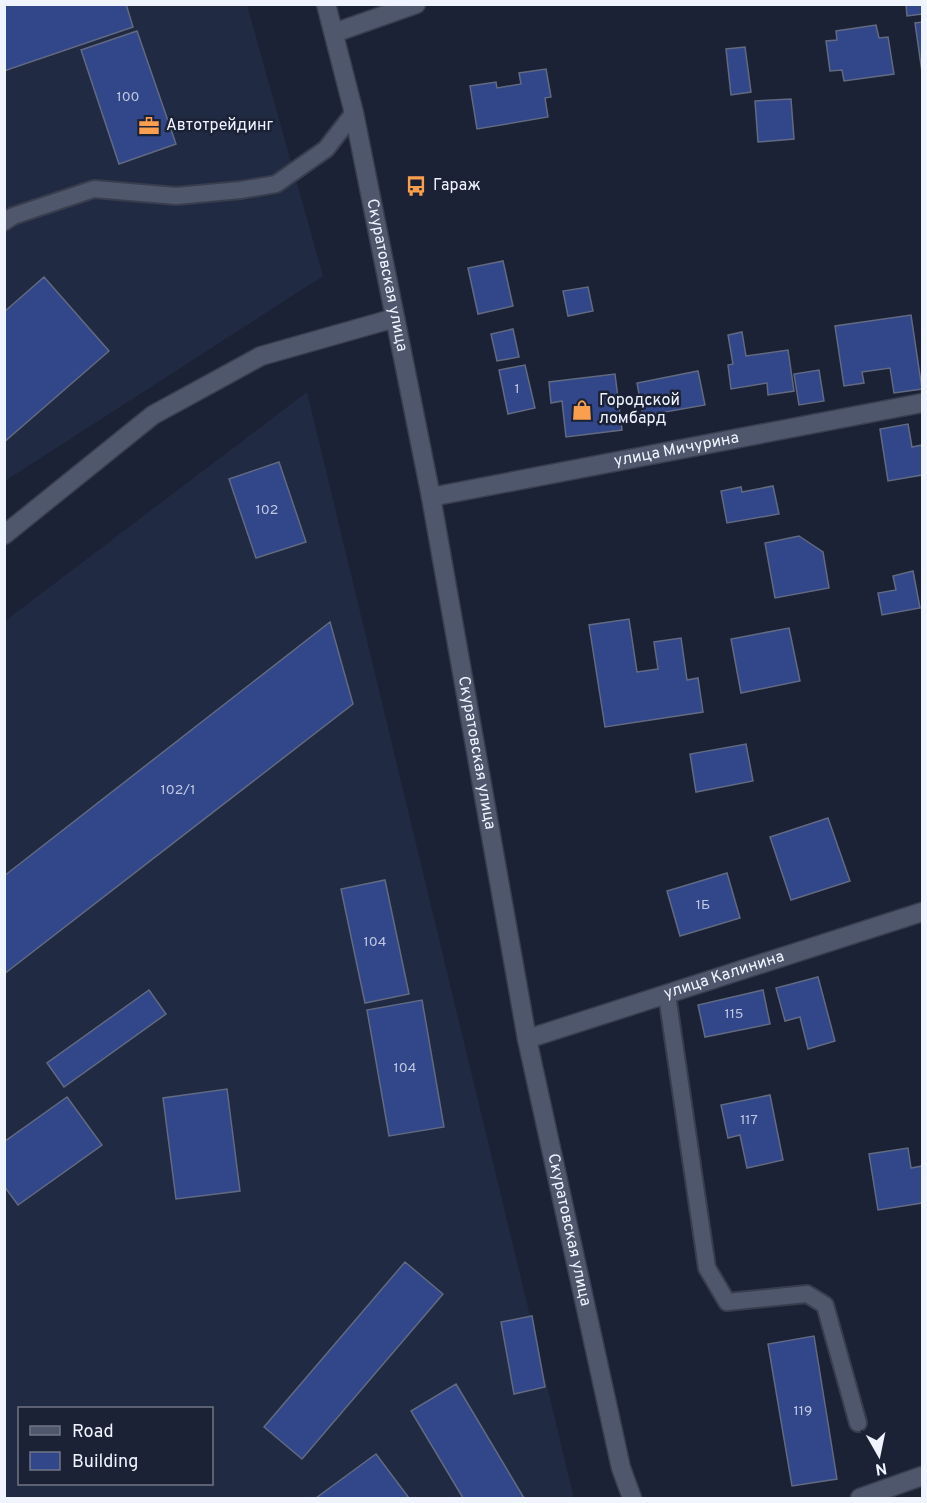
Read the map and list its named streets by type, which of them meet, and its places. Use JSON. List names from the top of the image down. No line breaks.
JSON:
{"streets":{"street":["Скуратовская улица","улица Мичурина","улица Калинина"]},"crossings":[["Скуратовская улица","улица Мичурина"],["Скуратовская улица","улица Калинина"]],"places":{"office":["Автотрейдинг"],"bus stop":["Гараж"],"shop":["Городской ломбард"]},"house_numbers":["100","1","102","102/1","1Б","104","115","104","117","119"],"legend":["Road","Building"],"north":"bottom"}
